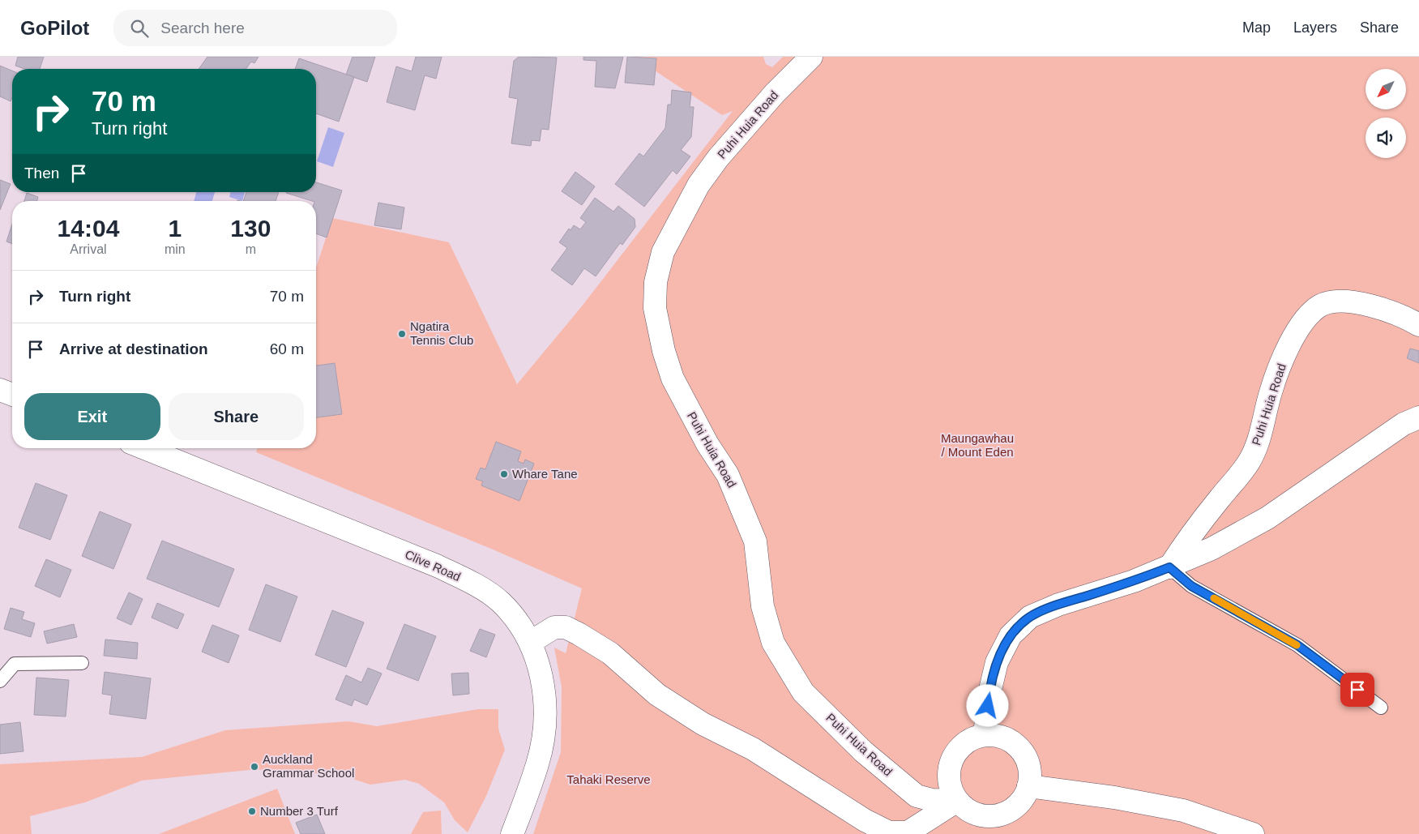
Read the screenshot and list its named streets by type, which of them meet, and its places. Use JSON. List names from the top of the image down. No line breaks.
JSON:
{"streets":{"street":["Puhi Huia Road","Clive Road"]},"parks":["Maungawhau / Mount Eden","Tahaki Reserve"],"places":["Ngatira Tennis Club","Whare Tane","Auckland Grammar School","Number 3 Turf"],"north":"bottom left","page":{"header":"GoPilot","search":"Search here","nav":["Map","Layers","Share"],"turn":["70 m","Turn right"],"then":"Then","eta":["14:04","Arrival","1","min","130","m"],"list":[{"name":"Turn right","value":"70 m"},{"name":"Arrive at destination","value":"60 m"}],"buttons":["Exit","Share"]}}
